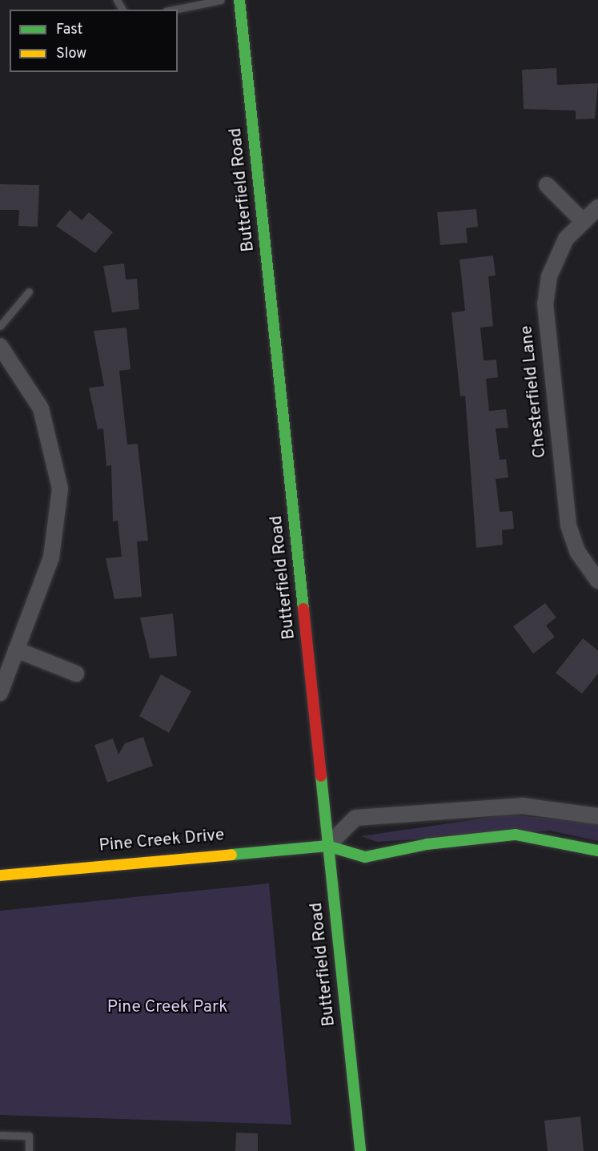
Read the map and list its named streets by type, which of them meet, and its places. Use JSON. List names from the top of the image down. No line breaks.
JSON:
{"streets":{"main road":["Butterfield Road","Pine Creek Drive"],"street":["Chesterfield Lane"]},"crossings":[["Butterfield Road","Pine Creek Drive"]],"parks":["Pine Creek Park"],"legend":["Fast","Slow"]}
